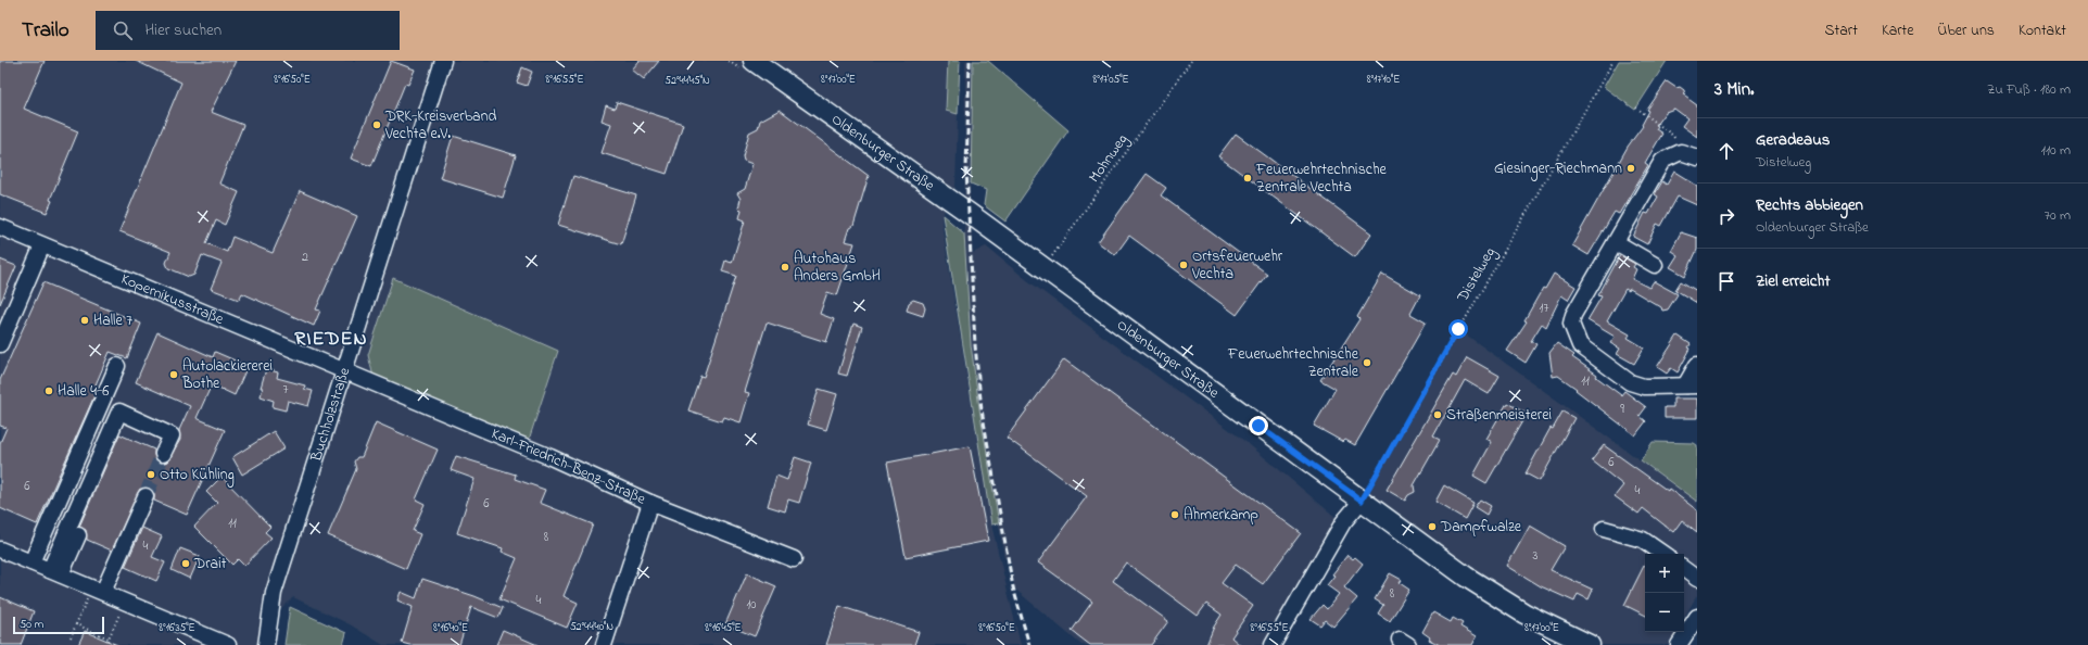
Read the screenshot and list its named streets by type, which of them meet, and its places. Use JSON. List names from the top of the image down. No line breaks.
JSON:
{"streets":{"main road":["Oldenburger Straße"],"street":["Kopernikusstraße","Buchholzstraße","Karl-Friedrich-Benz-Straße"],"path":["Mohnweg","Distelweg"]},"crossings":[["Oldenburger Straße","Mohnweg"],["Oldenburger Straße","Distelweg"],["Kopernikusstraße","Buchholzstraße"],["Kopernikusstraße","Karl-Friedrich-Benz-Straße"],["Buchholzstraße","Karl-Friedrich-Benz-Straße"]],"districts":["RIEDEN"],"places":["DRK-Kreisverband Vechta e.V.","Giesinger-Riechmann","Feuerwehrtechnische Zentrale Vechta","Ortsfeuerwehr Vechta","Autohaus Anders GmbH","Halle 7","Feuerwehrtechnische Zentrale","Autolackiererei Bothe","Halle 4-6","Straßenmeisterei","Otto Kühling","Ahmerkamp","Dampfwalze","Drait"],"house_numbers":["2","17","11","7","9","6","6","4","6","11","8","4","3","8","4","10"],"scale_bar":"50 m","page":{"header":"Trailo","search":"Hier suchen","nav":["Start","Karte","Über uns","Kontakt"],"heading":["3 Min.","Zu Fuß · 180 m"],"list":[["Geradeaus","Distelweg","110 m"],["Rechts abbiegen","Oldenburger Straße","70 m"],"Ziel erreicht"],"map_buttons":["+","−"],"scale":"50 m"},"coordinates":["8°16'50\"E","8°16'55\"E","8°17'00\"E","8°17'05\"E","8°17'10\"E","52°44'45\"N","52°44'40\"N","8°16'35\"E","8°16'40\"E","8°16'45\"E"]}
